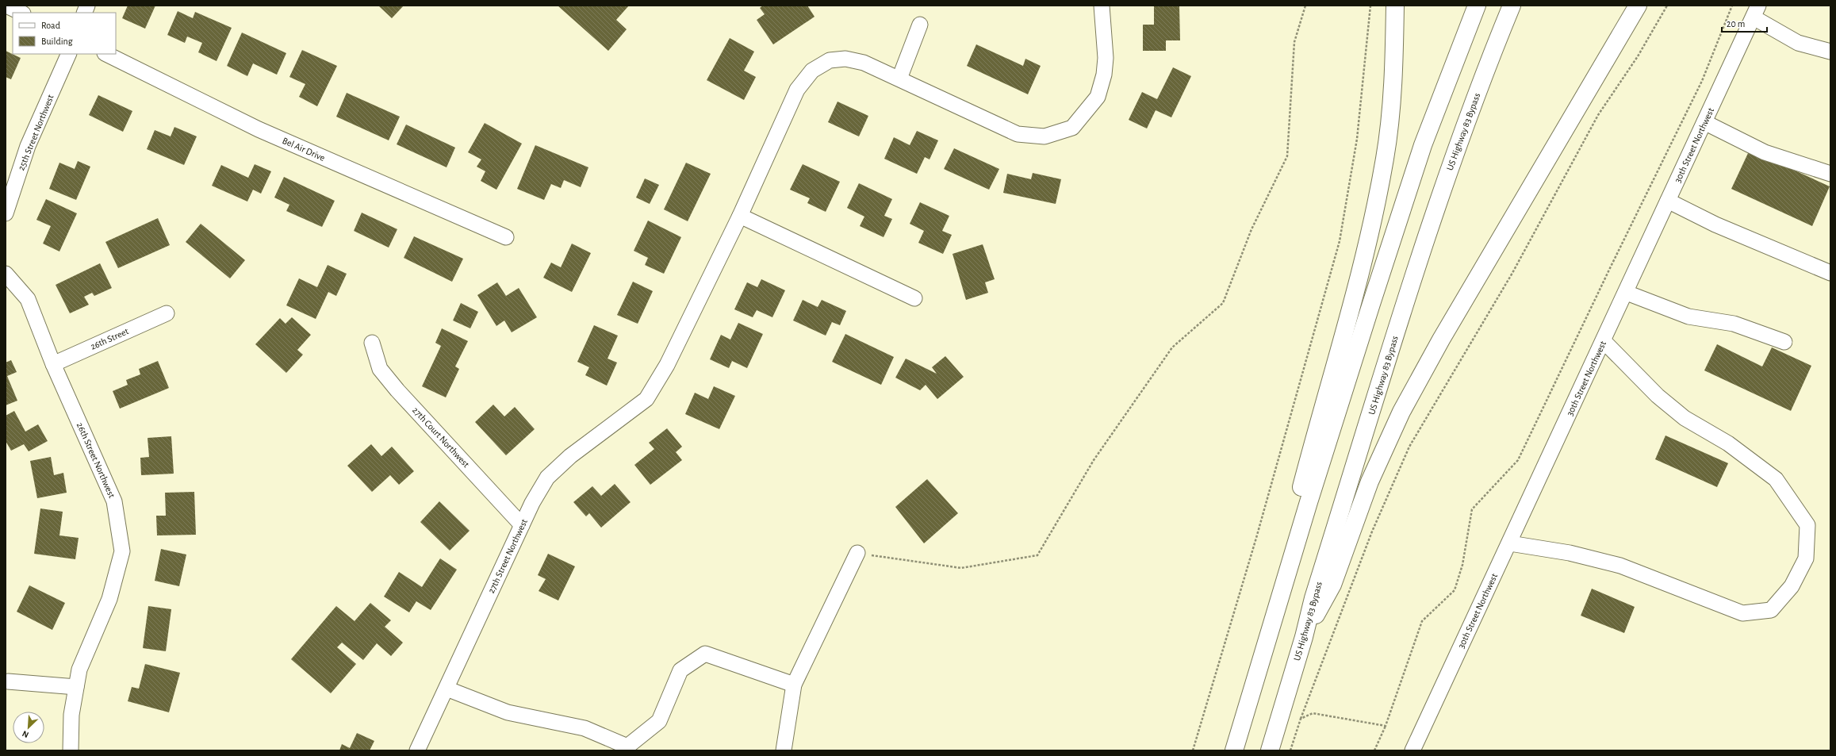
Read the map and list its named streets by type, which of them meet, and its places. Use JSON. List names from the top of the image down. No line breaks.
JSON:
{"streets":{"highway":["US Highway 83 Bypass"],"street":["25th Street Northwest","30th Street Northwest","Bel Air Drive","26th Street","27th Court Northwest","26th Street Northwest","27th Street Northwest"]},"crossings":[["26th Street","26th Street Northwest"],["27th Court Northwest","27th Street Northwest"]],"legend":["Road","Building"],"scale_bar":"20 m","north":"bottom left"}
